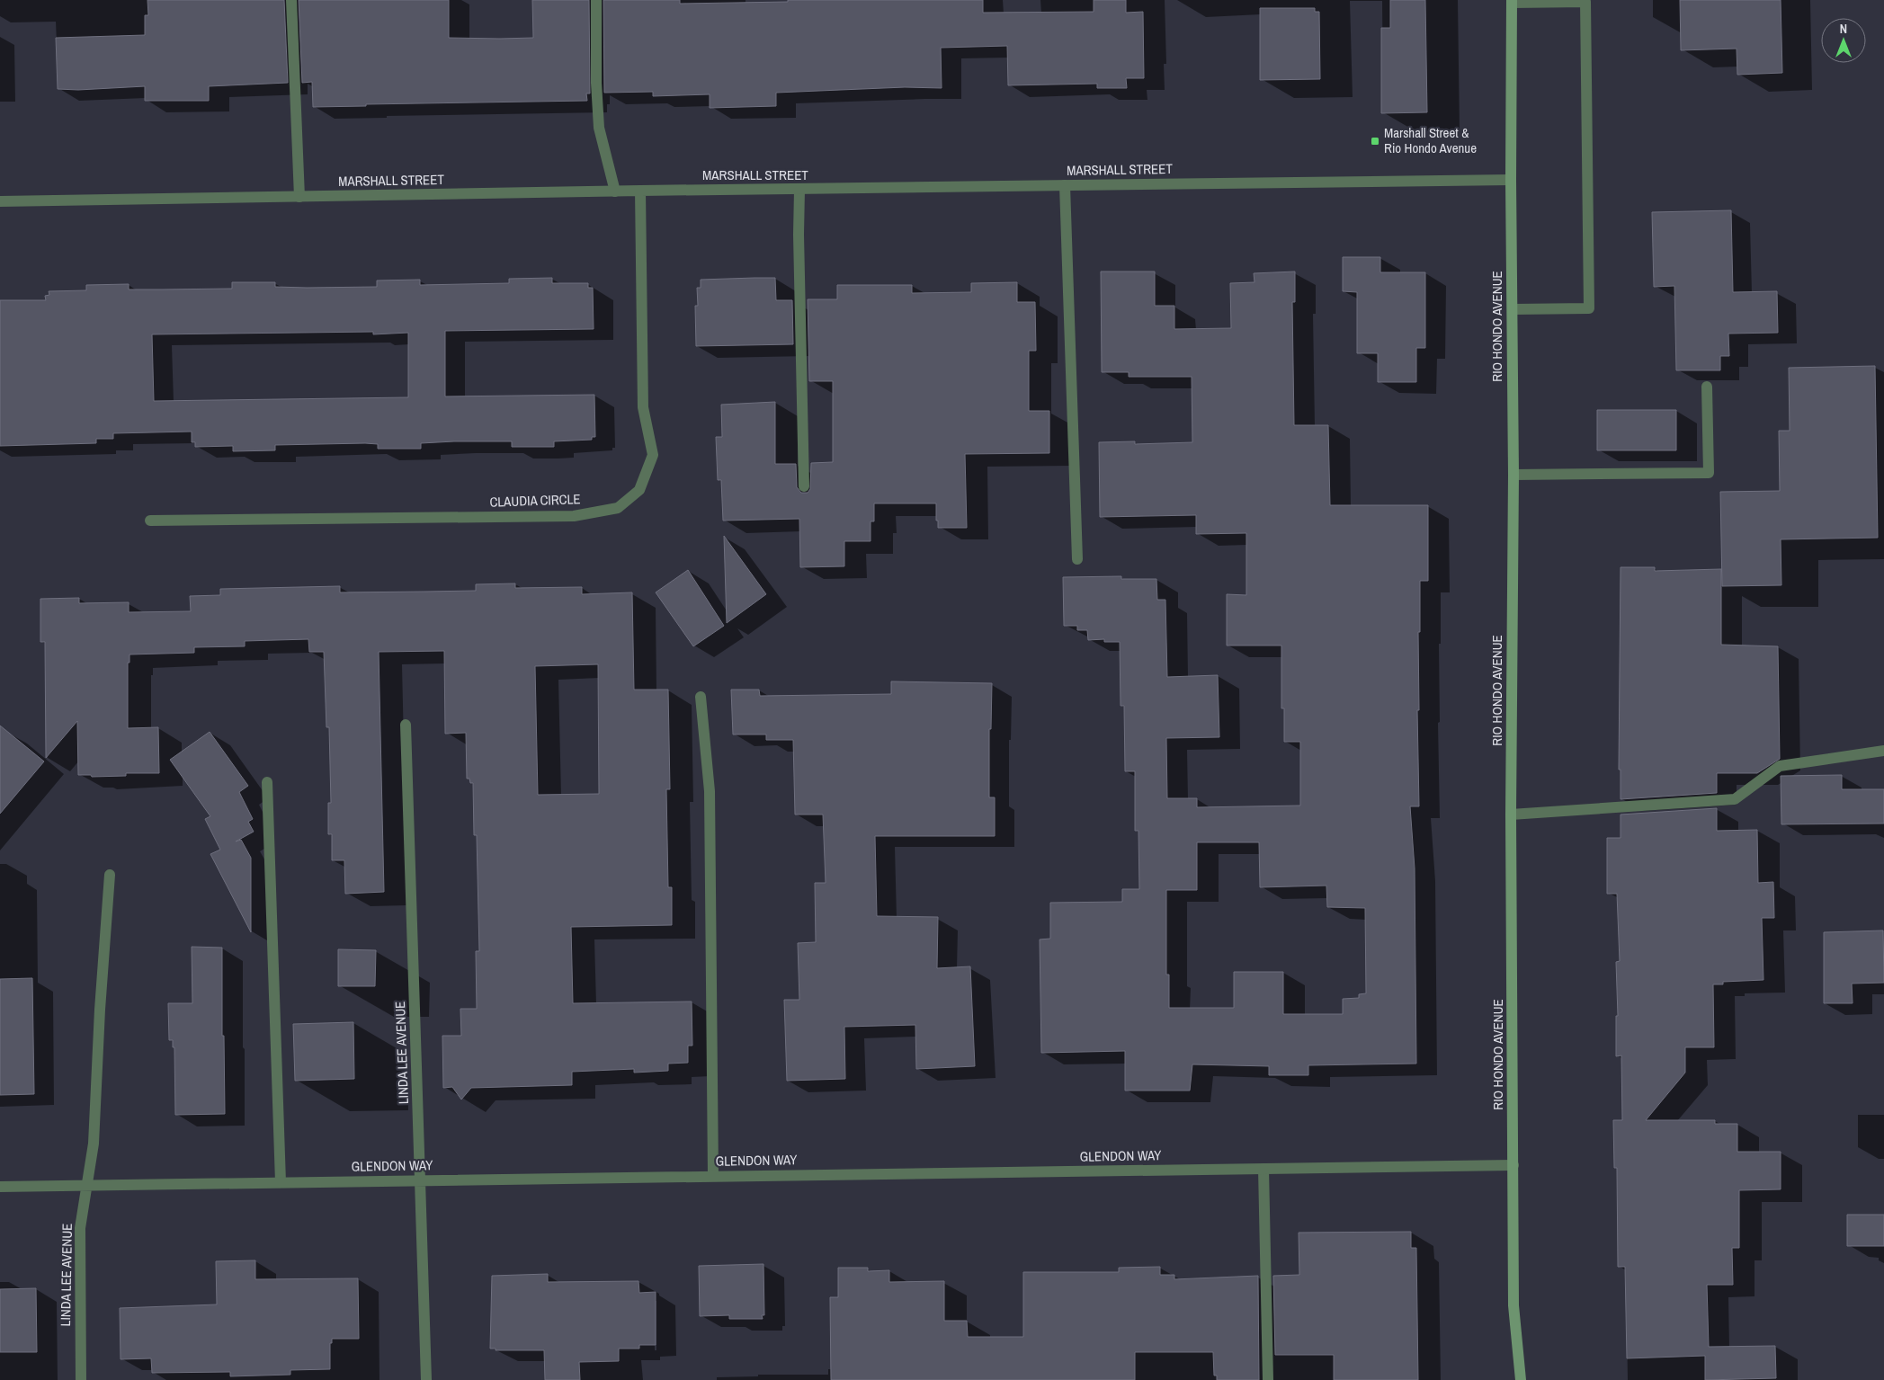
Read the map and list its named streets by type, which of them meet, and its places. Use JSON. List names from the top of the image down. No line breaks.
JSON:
{"streets":{"street":["MARSHALL STREET","RIO HONDO AVENUE","CLAUDIA CIRCLE","LINDA LEE AVENUE","GLENDON WAY"]},"crossings":[["MARSHALL STREET","RIO HONDO AVENUE"],["MARSHALL STREET","CLAUDIA CIRCLE"],["RIO HONDO AVENUE","GLENDON WAY"],["LINDA LEE AVENUE","GLENDON WAY"]],"places":{"transit":["Marshall Street & Rio Hondo Avenue"]},"north":"top"}
